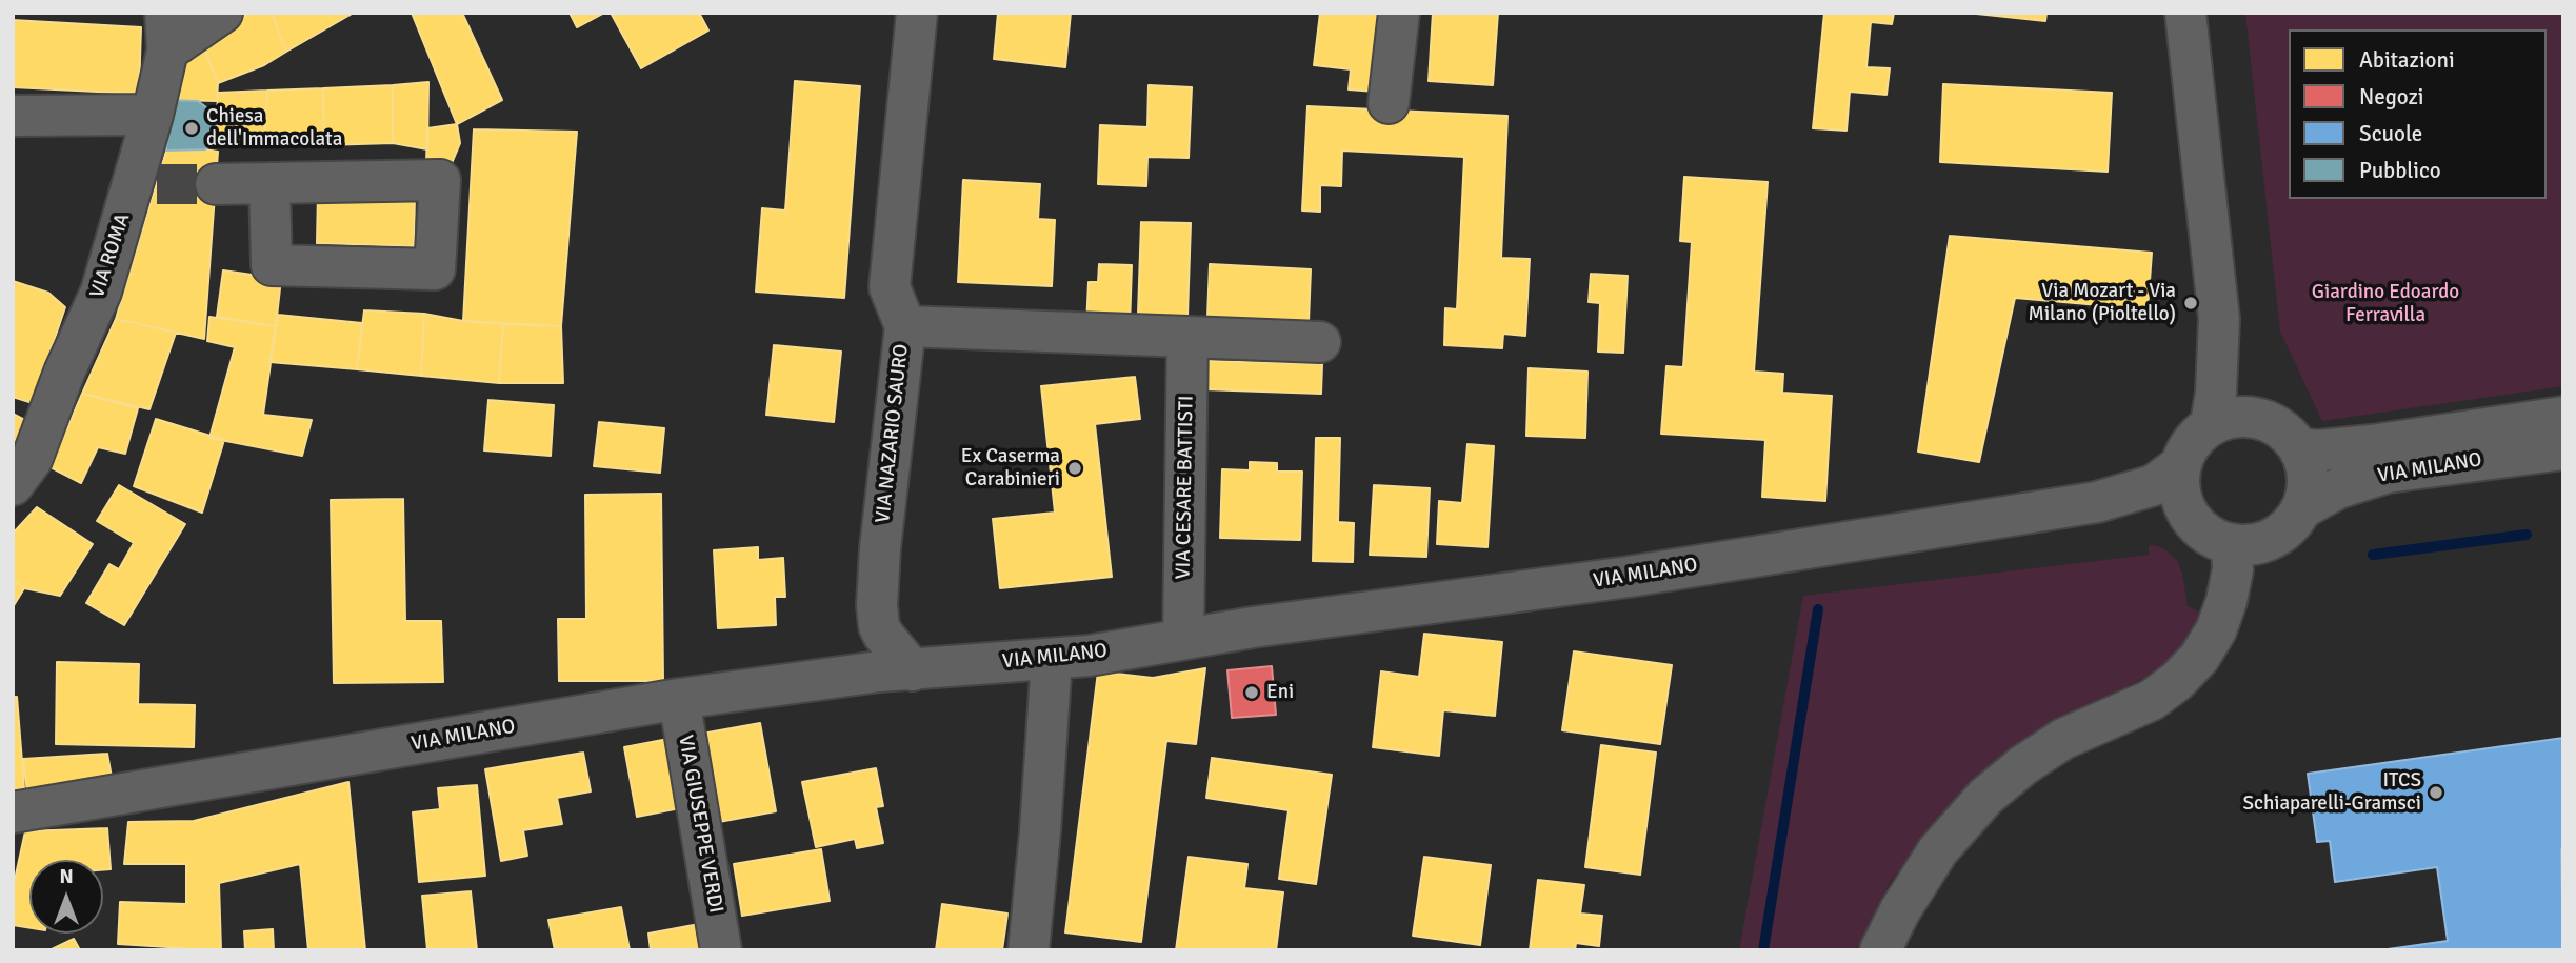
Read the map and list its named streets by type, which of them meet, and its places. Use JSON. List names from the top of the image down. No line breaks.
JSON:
{"streets":{"street":["VIA ROMA","VIA NAZARIO SAURO","VIA MILANO","VIA CESARE BATTISTI","VIA GIUSEPPE VERDI"]},"crossings":[["VIA NAZARIO SAURO","VIA MILANO"],["VIA MILANO","VIA CESARE BATTISTI"],["VIA MILANO","VIA GIUSEPPE VERDI"]],"parks":["Giardino Edoardo Ferravilla"],"places":["Chiesa dell'Immacolata","Via Mozart - Via Milano (Pioltello)","Ex Caserma Carabinieri","Eni","ITCS Schiaparelli-Gramsci"],"legend":["Abitazioni","Negozi","Scuole","Pubblico"],"north":"top"}
